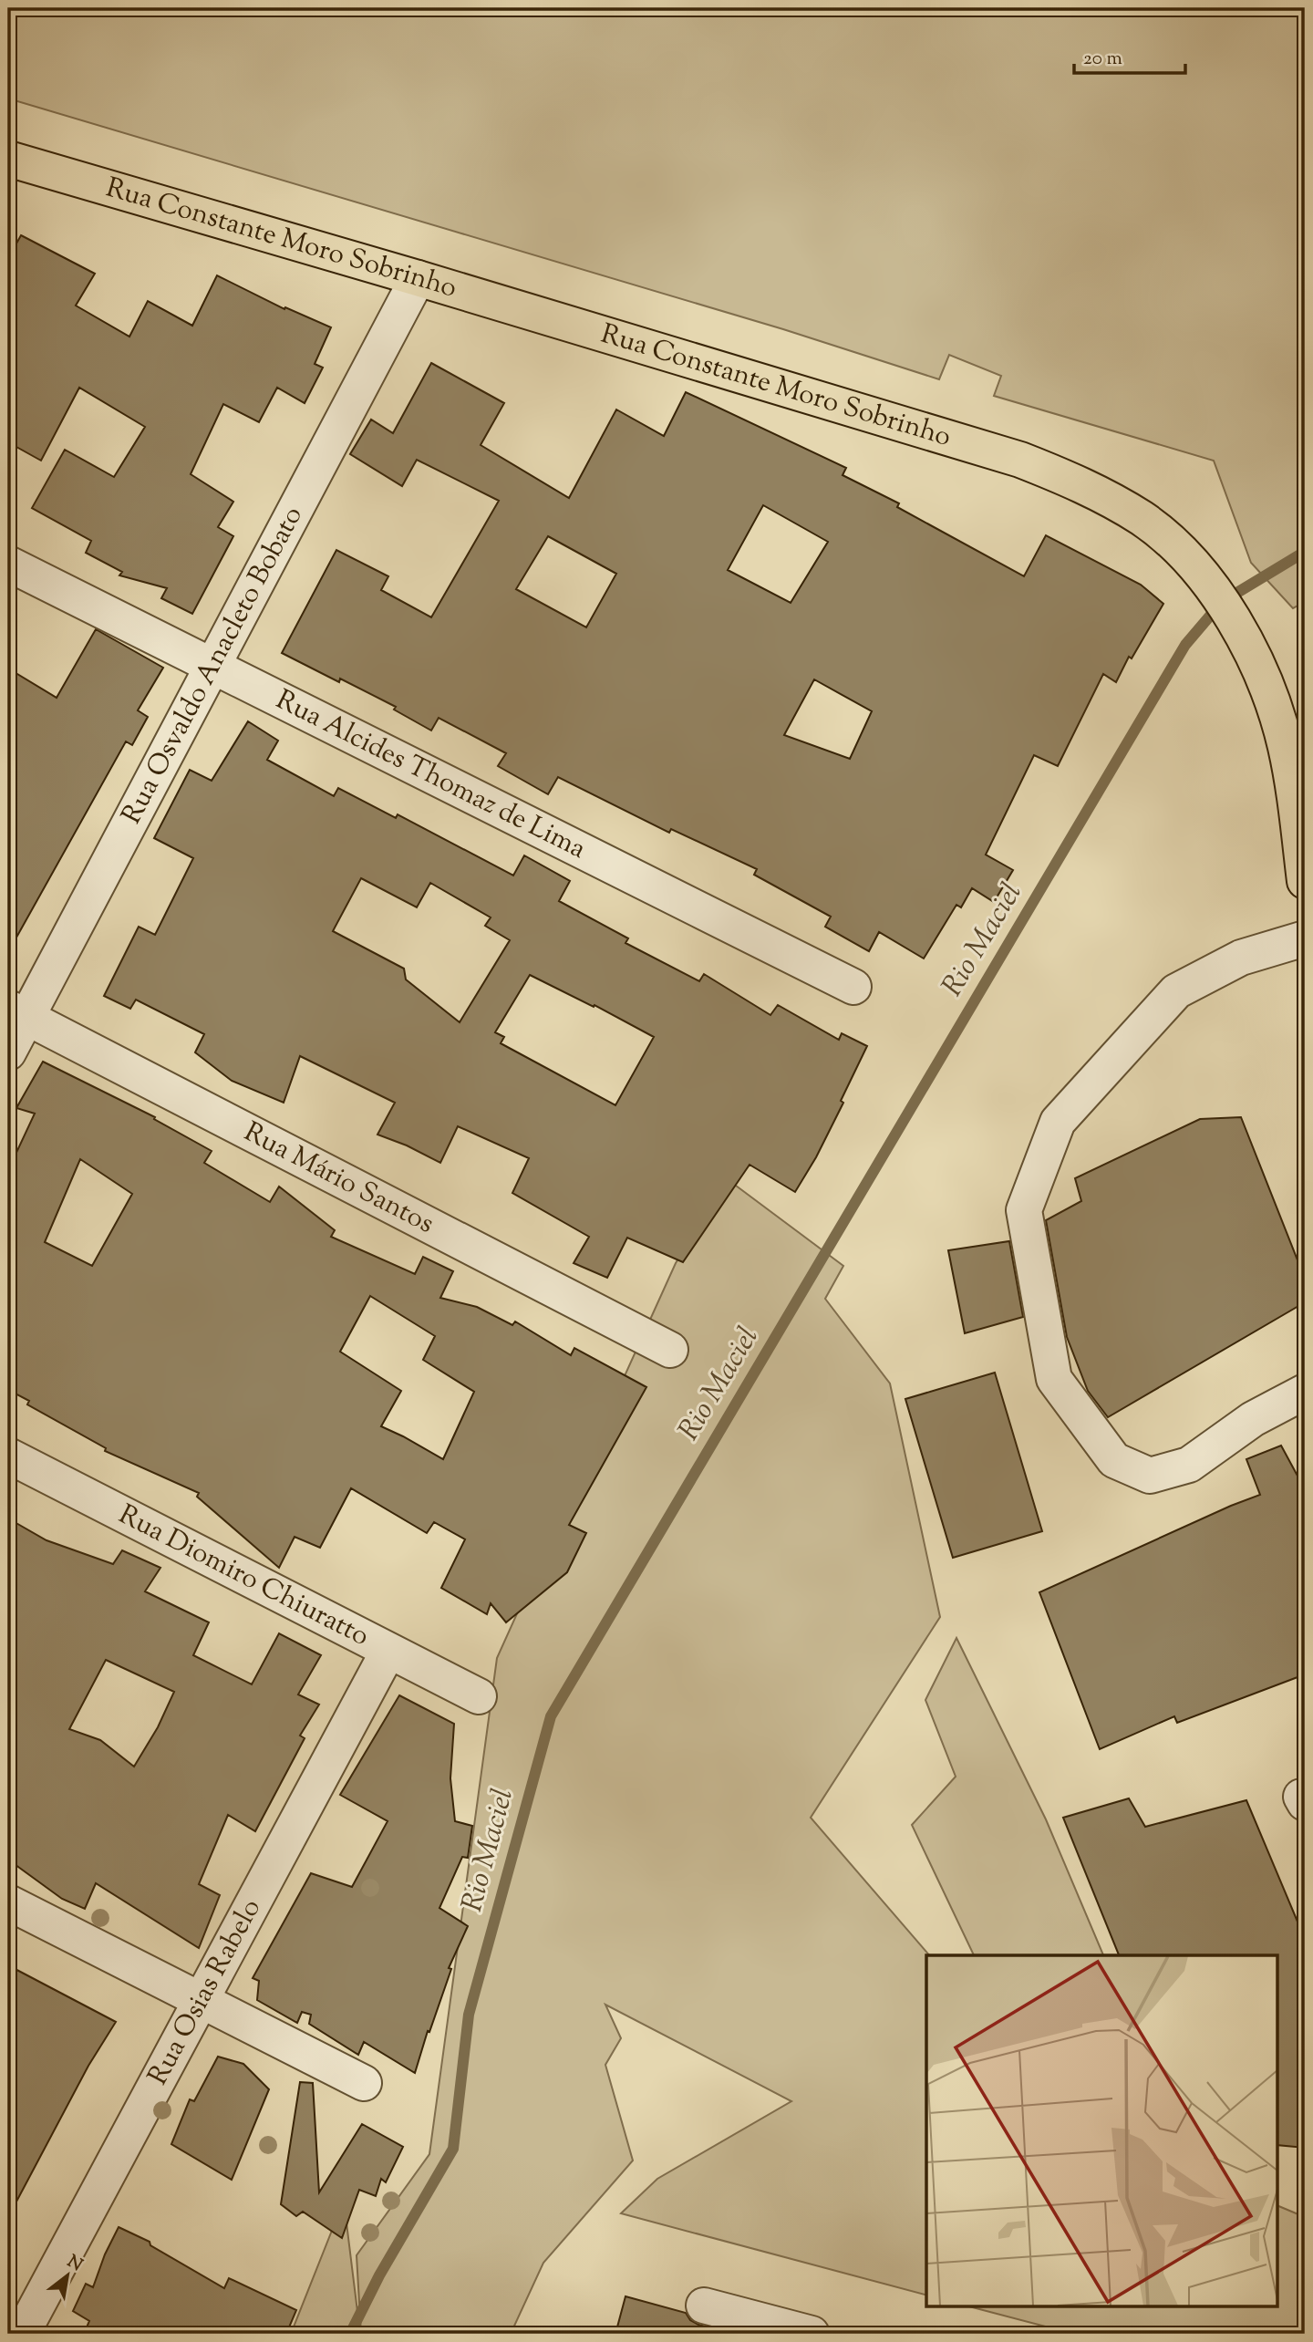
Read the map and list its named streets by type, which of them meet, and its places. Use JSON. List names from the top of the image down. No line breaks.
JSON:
{"streets":{"main road":["Rua Constante Moro Sobrinho"],"street":["Rua Osvaldo Anacleto Bobato","Rua Alcides Thomaz de Lima","Rua Mário Santos","Rua Diomiro Chiuratto","Rua Osias Rabelo"]},"crossings":[["Rua Constante Moro Sobrinho","Rua Osvaldo Anacleto Bobato"],["Rua Osvaldo Anacleto Bobato","Rua Alcides Thomaz de Lima"],["Rua Osvaldo Anacleto Bobato","Rua Mário Santos"],["Rua Diomiro Chiuratto","Rua Osias Rabelo"]],"water":["Rio Maciel"],"scale_bar":"20 m","north":"top right"}
